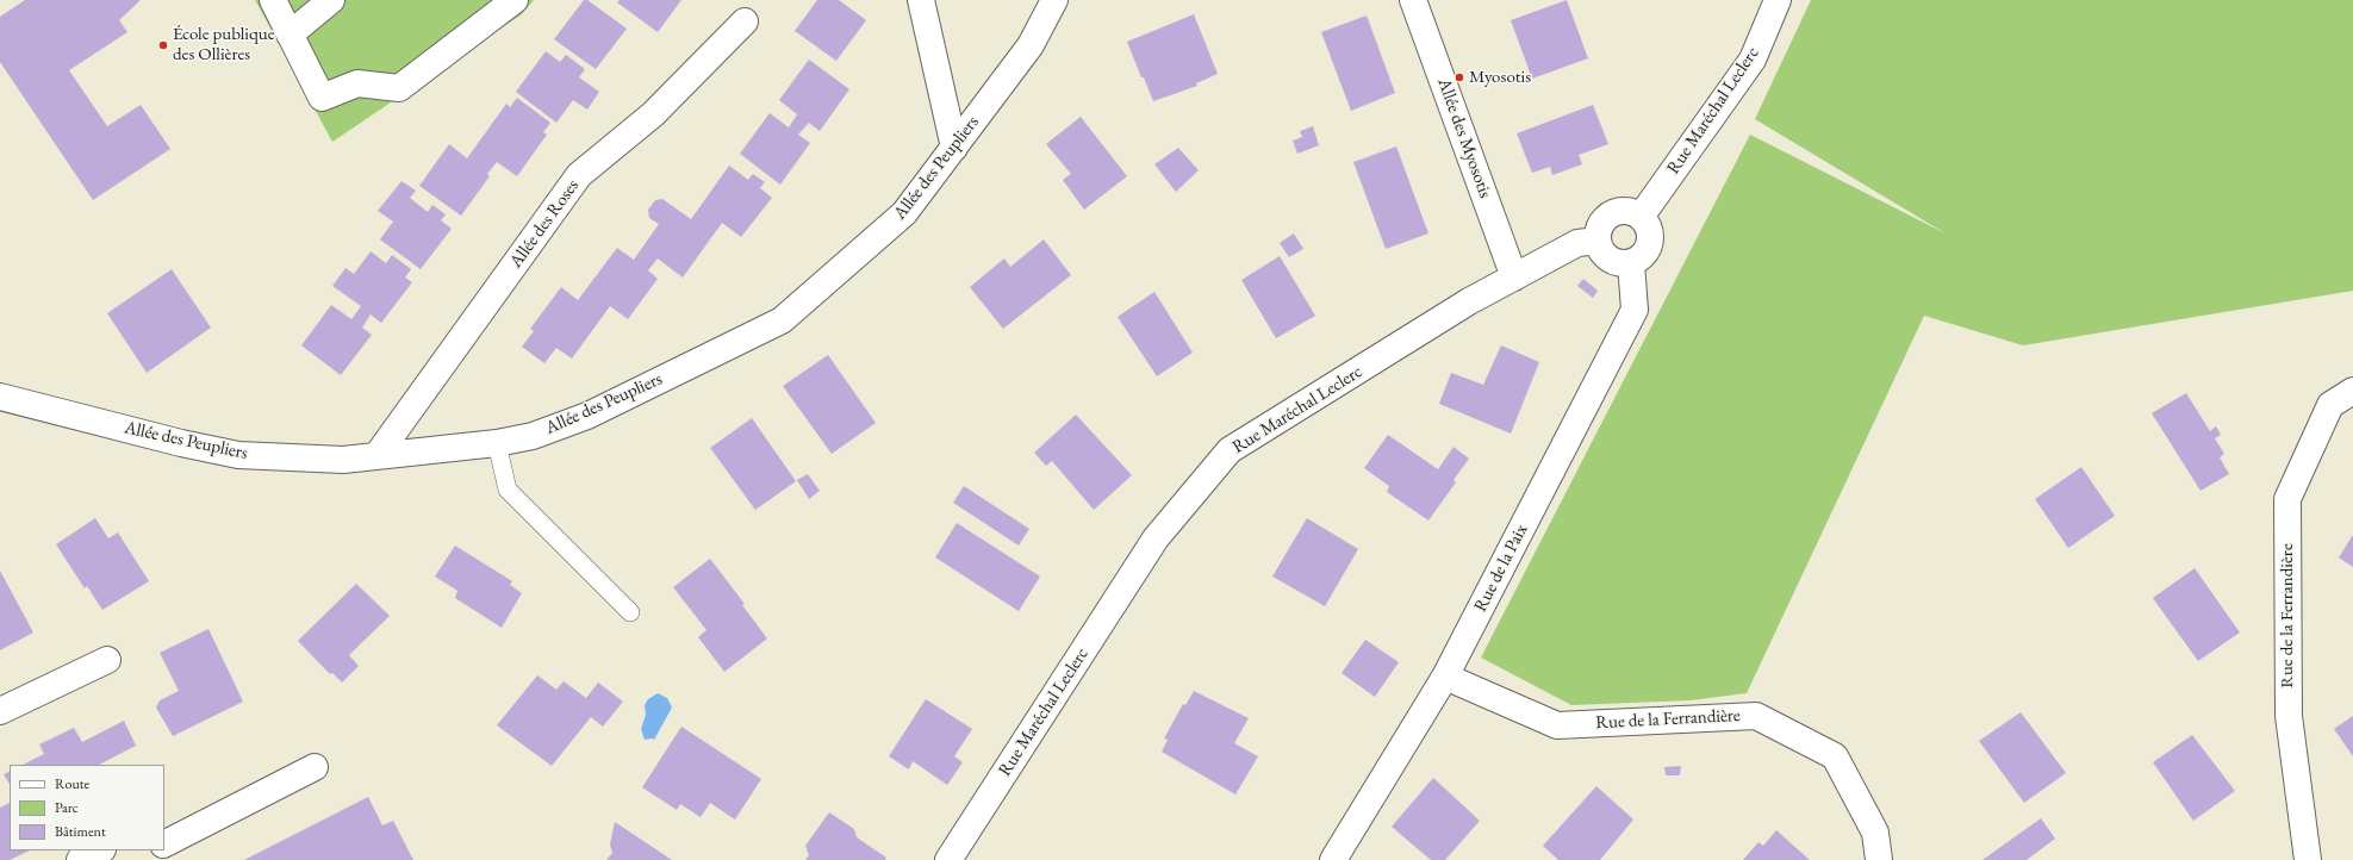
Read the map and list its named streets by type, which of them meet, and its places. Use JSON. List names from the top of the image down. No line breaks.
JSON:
{"streets":{"street":["Rue Maréchal Leclerc","Allée des Myosotis","Allée des Peupliers","Allée des Roses","Rue de la Paix","Rue de la Ferrandière"]},"crossings":[["Rue Maréchal Leclerc","Allée des Myosotis"],["Rue Maréchal Leclerc","Rue de la Paix"],["Allée des Peupliers","Allée des Roses"],["Rue de la Paix","Rue de la Ferrandière"]],"places":["École publique des Ollières","Myosotis"],"legend":["Route","Parc","Bâtiment"]}
